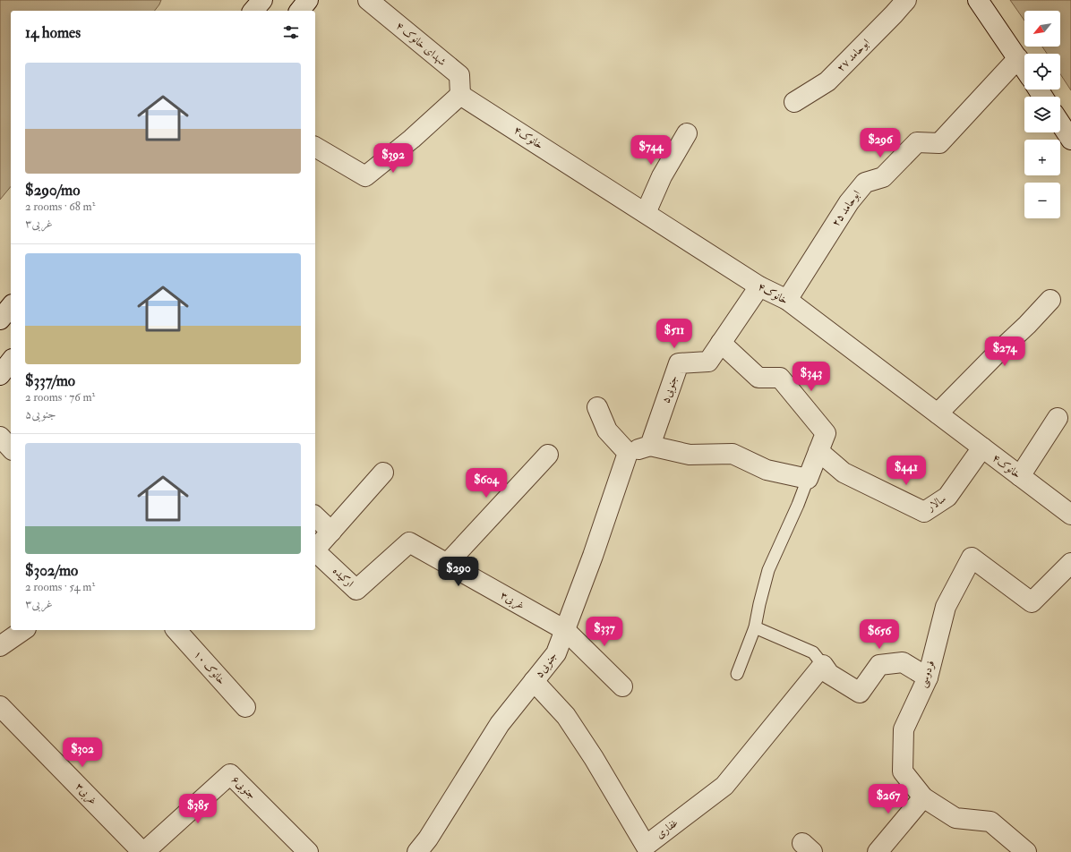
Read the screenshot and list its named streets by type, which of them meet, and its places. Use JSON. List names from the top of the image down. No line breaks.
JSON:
{"streets":{"street":["شهدای خانوک ۴","ابوحامد ۲۷","خانوک۴","ابوحامد ۲۵","جنوبی۵","سالار","ارکیده","غربی۳","خانوک ۱۰","فردوسی","جنوبی۶","غفاری"]},"crossings":[["شهدای خانوک ۴","خانوک۴"],["خانوک۴","ابوحامد ۲۵"],["خانوک۴","جنوبی۵"],["خانوک۴","سالار"],["جنوبی۵","غربی۳"],["جنوبی۵","غفاری"],["ارکیده","غربی۳"],["غربی۳","جنوبی۶"]],"north":"bottom left","page":{"map_buttons":["+","−"],"heading":"14 homes","list":[{"name":"$290/mo","note":"2 rooms · 68 m² · غربی۳"},{"name":"$337/mo","note":"2 rooms · 76 m² · جنوبی۵"},{"name":"$302/mo","note":"2 rooms · 54 m² · غربی۳"}],"price":["$296","$744","$392","$511","$274","$343","$441","$604","$290","$337","$656","$302","$267","$385"]}}
